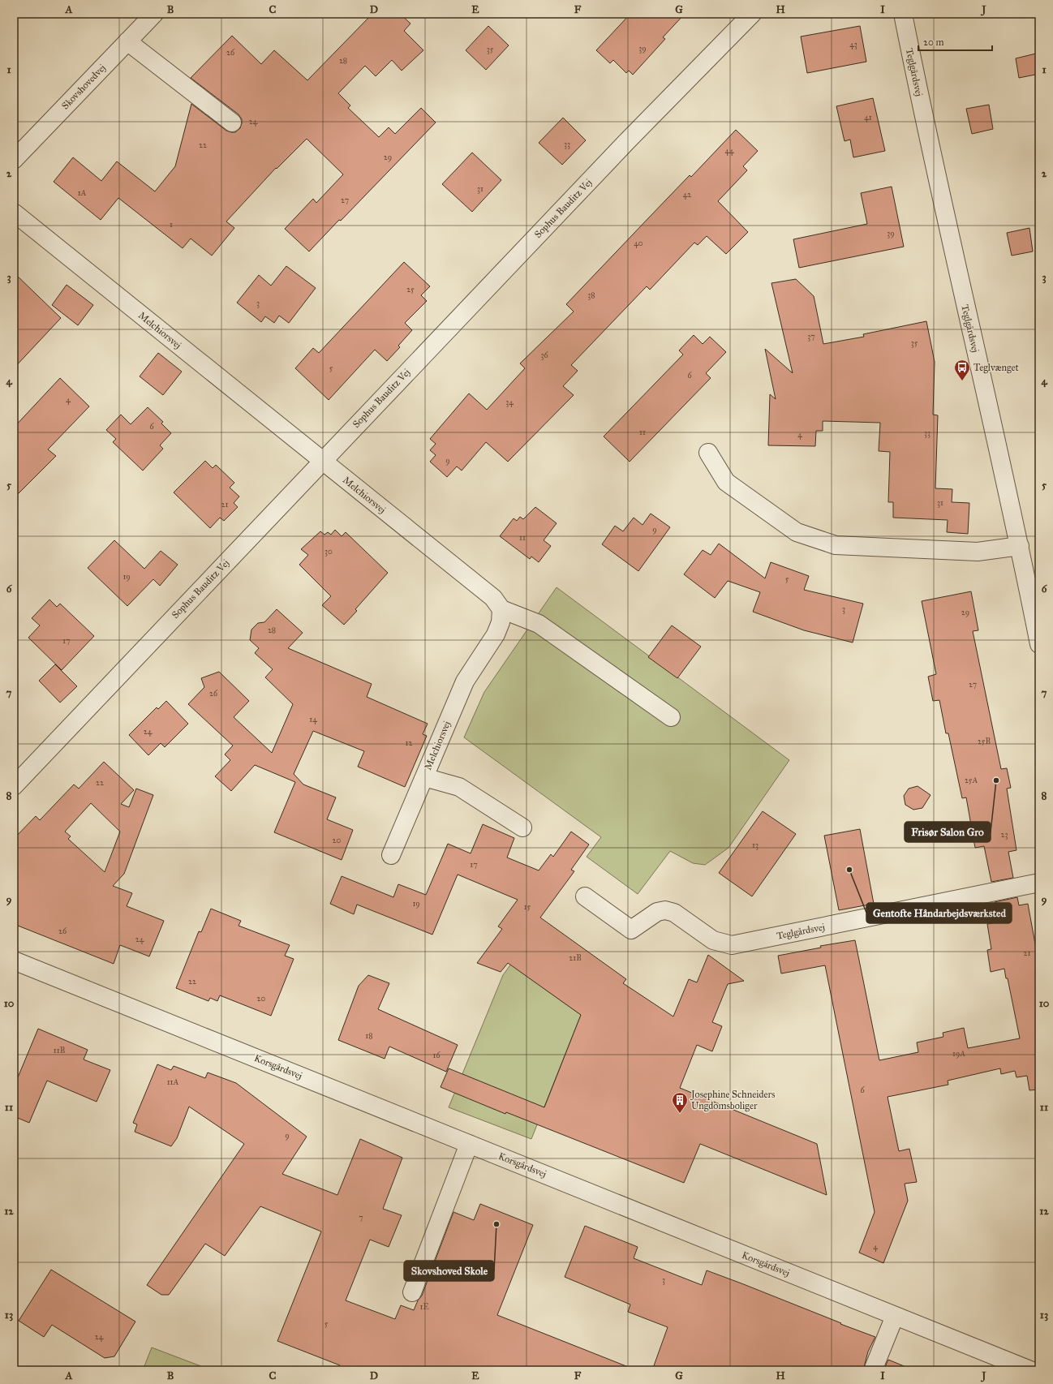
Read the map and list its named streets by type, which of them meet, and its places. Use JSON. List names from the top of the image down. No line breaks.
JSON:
{"streets":{"street":["Teglgårdsvej","Skovshovedvej","Sophus Bauditz Vej","Melchiorsvej","Korsgårdsvej"]},"crossings":[["Sophus Bauditz Vej","Melchiorsvej"]],"places":{"bus stop":["Teglvænget"],"other":["Frisør Salon Gro","Gentofte Håndarbejdsværksted","Skovshoved Skole"],"building":["Josephine Schneiders Ungdomsboliger"]},"house_numbers":["43","39","35","26","28","41","24","33","22","44","29","31","1A","42","27","1","39","40","25","38","3","37","35","36","5","6","4","34","6","11","33","4","9","31","21","9","11","30","19","5","3","29","28","17","27","26","14","24","25B","12","25A","22","23","20","13","17","19","15","26","24","21","21B","22","20","18","11B","19A","16","11A","6","9","7","4","3","1E","5","24"],"scale_bar":"20 m","grid":{"columns":["A","B","C","D","E","F","G","H","I","J"],"rows":["1","2","3","4","5","6","7","8","9","10","11","12","13"]}}
